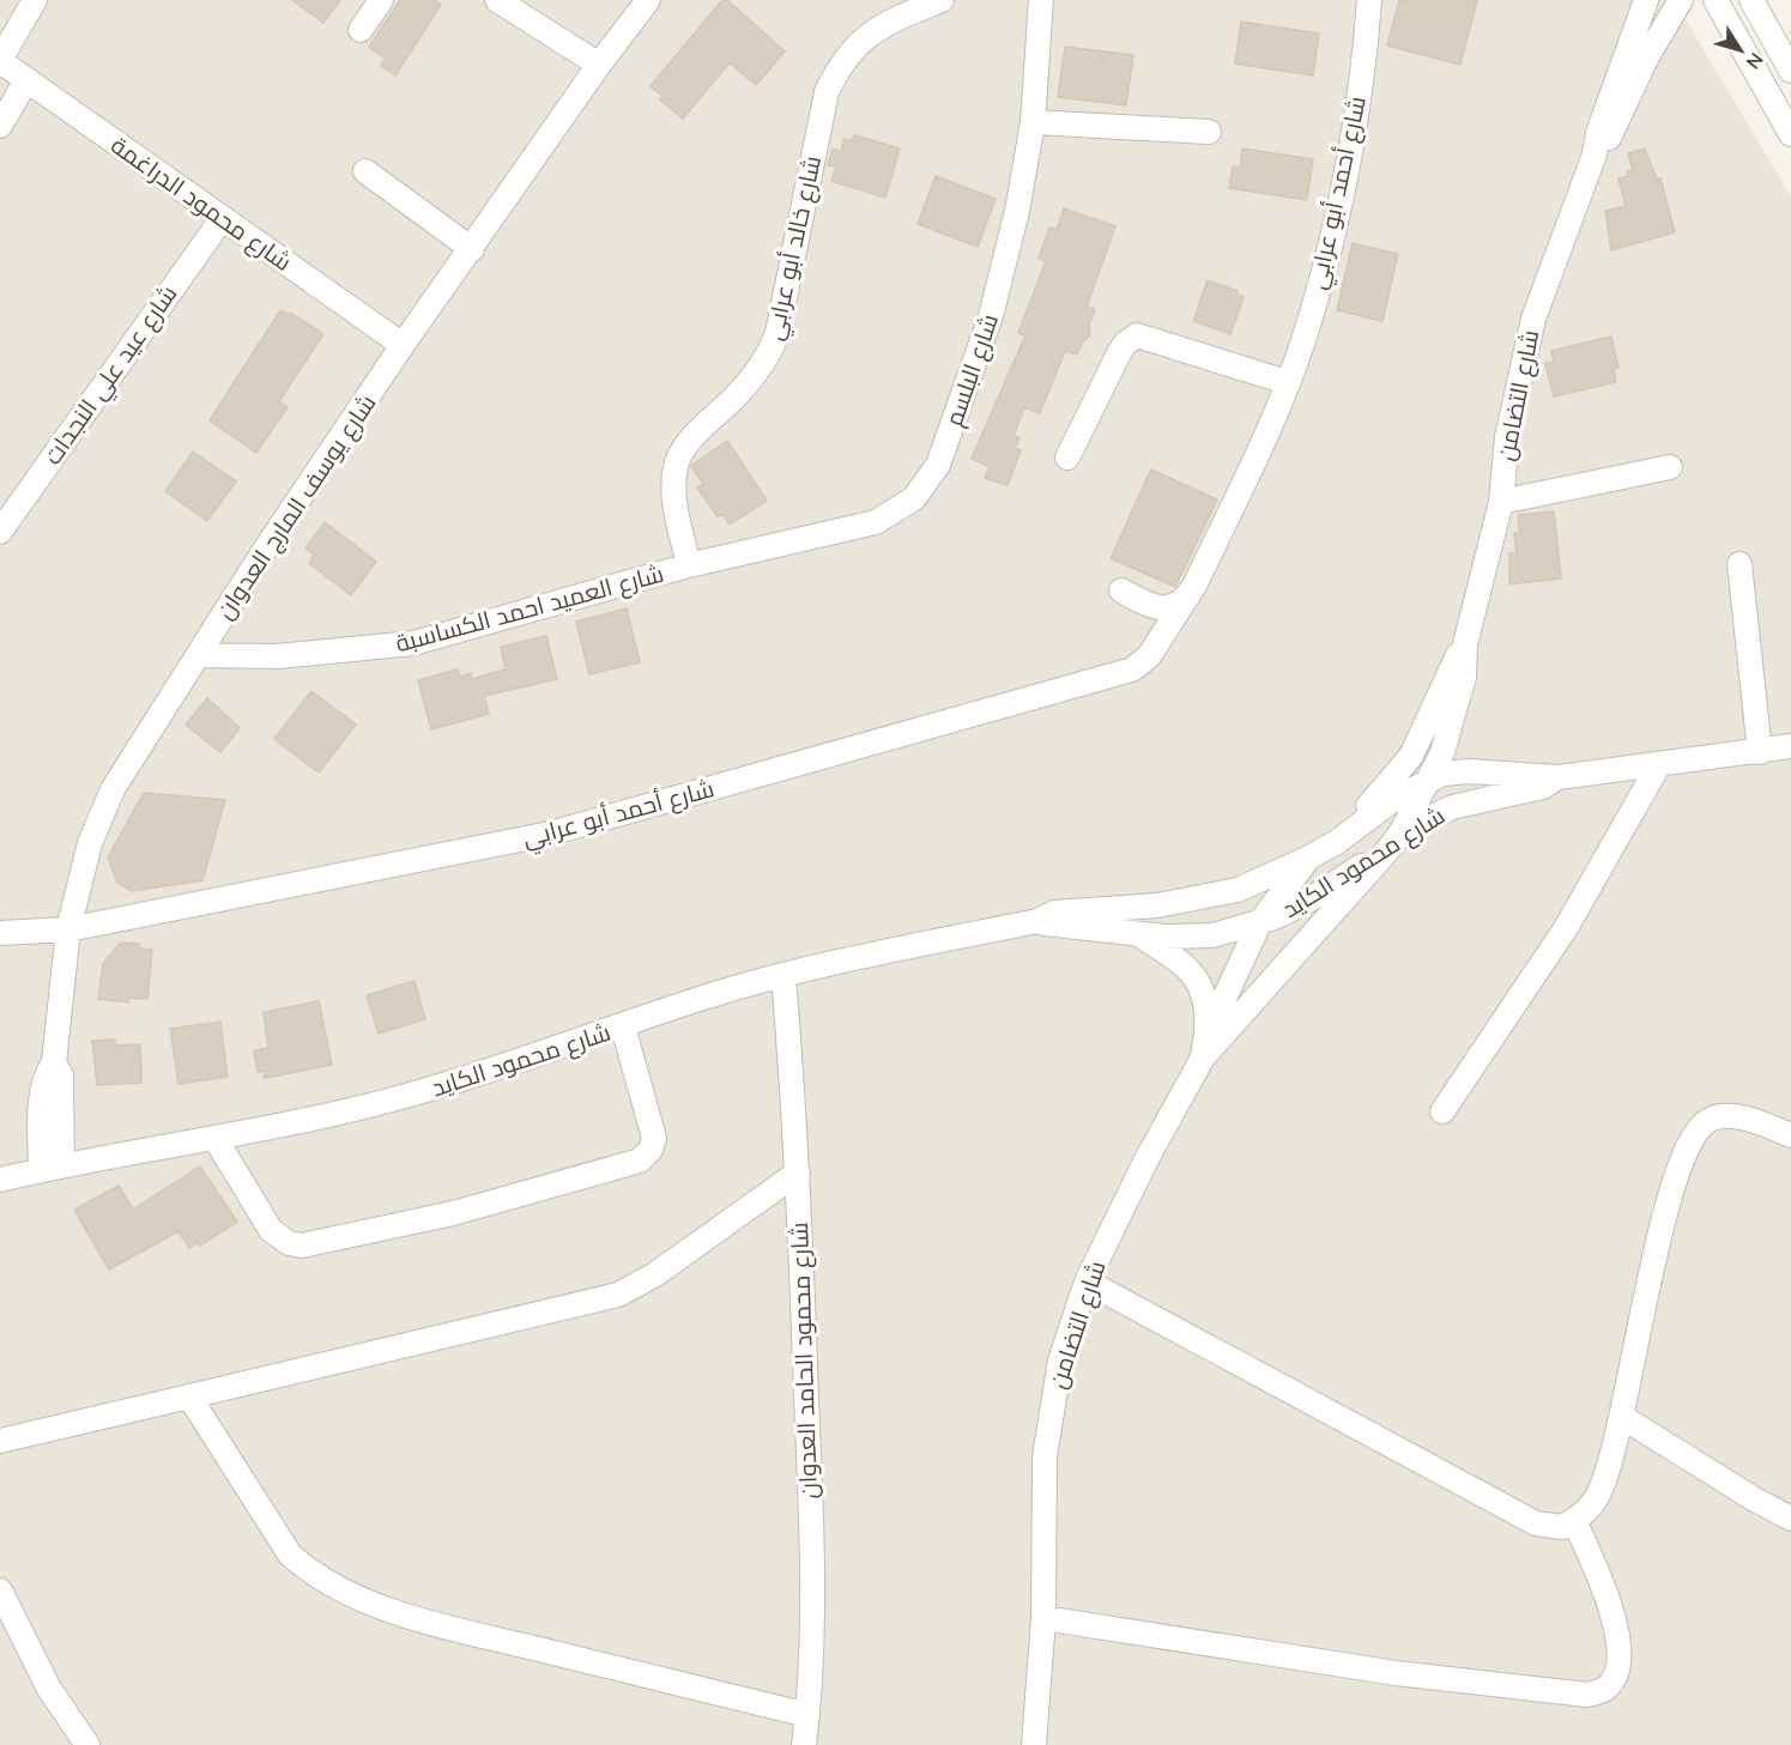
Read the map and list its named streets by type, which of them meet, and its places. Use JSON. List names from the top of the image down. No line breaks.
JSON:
{"streets":{"street":["شارع أحمد أبو عرابي","شارع محمود الدراغمة","شارع خالد أبو عرابي","شارع البلسم","شارع عيد علي النجدات","شارع التضامن","شارع يوسف المارج العدوان","شارع العميد احمد الكساسبة","شارع محمود الكايد","شارع محمود الحامد العدوان"]},"crossings":[["شارع أحمد أبو عرابي","شارع يوسف المارج العدوان"],["شارع محمود الدراغمة","شارع عيد علي النجدات"],["شارع محمود الدراغمة","شارع يوسف المارج العدوان"],["شارع خالد أبو عرابي","شارع البلسم"],["شارع خالد أبو عرابي","شارع العميد احمد الكساسبة"],["شارع البلسم","شارع العميد احمد الكساسبة"],["شارع التضامن","شارع محمود الكايد"],["شارع يوسف المارج العدوان","شارع العميد احمد الكساسبة"],["شارع يوسف المارج العدوان","شارع محمود الكايد"],["شارع محمود الكايد","شارع محمود الحامد العدوان"]],"north":"bottom right"}
